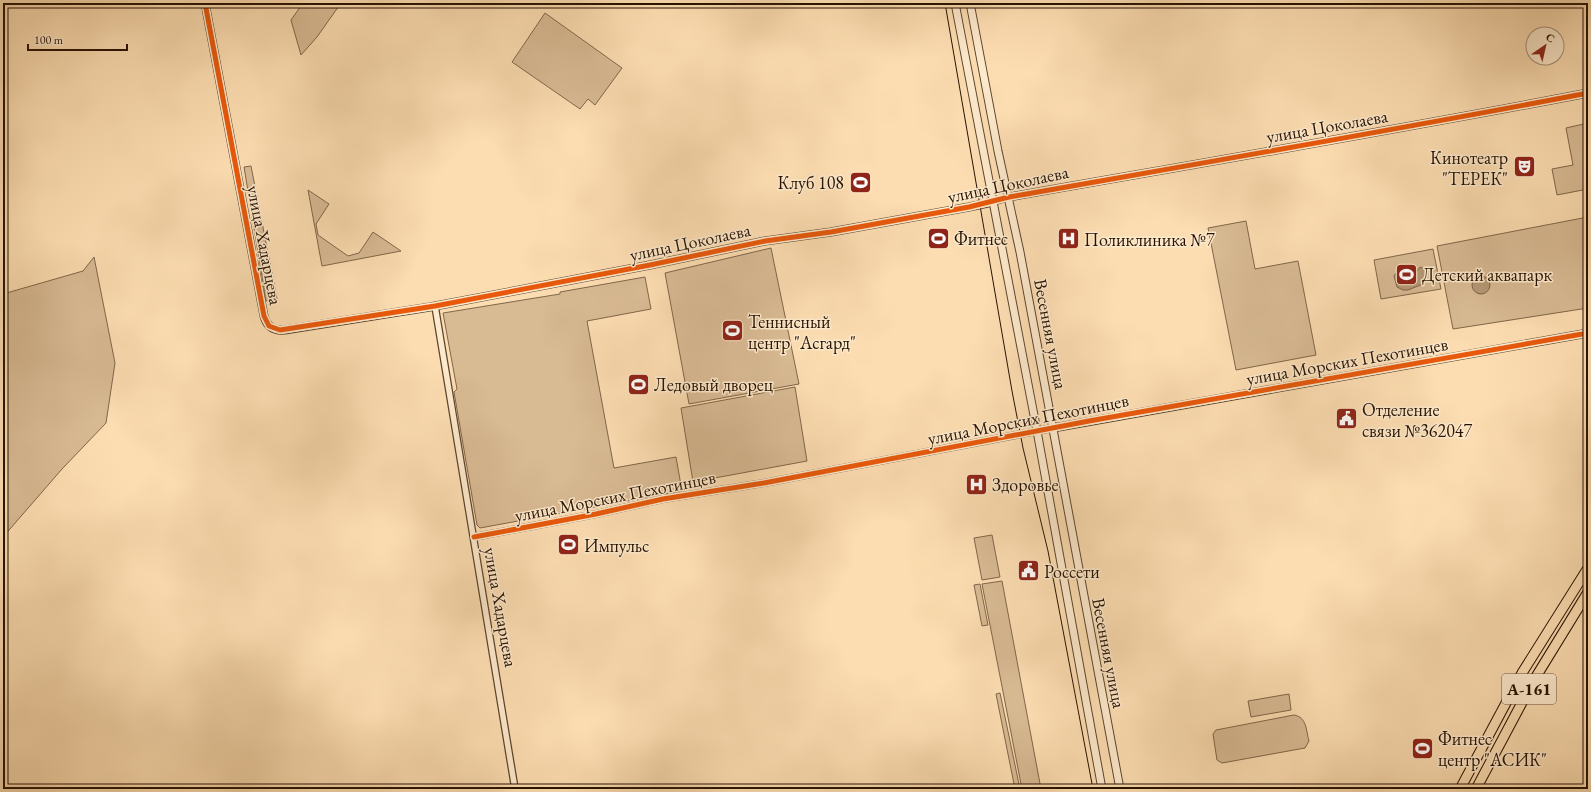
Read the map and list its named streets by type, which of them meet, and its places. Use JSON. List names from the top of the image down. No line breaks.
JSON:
{"streets":{"highway":["А-161"],"street":["улица Цоколаева","улица Хадарцева","Весенняя улица","улица Морских Пехотинцев"]},"crossings":[["улица Цоколаева","улица Хадарцева"],["улица Цоколаева","Весенняя улица"],["улица Хадарцева","улица Морских Пехотинцев"],["Весенняя улица","улица Морских Пехотинцев"]],"places":{"theatre":["Кинотеатр \"ТЕРЕК\""],"sports":["Клуб 108","Фитнес","Детский аквапарк","Теннисный центр \"Асгард\"","Ледовый дворец","Импульс","Фитнес центр \"АСИК\""],"hospital":["Поликлиника №7","Здоровье"],"public building":["Отделение связи №362047","Россети"]},"scale_bar":"100 m","north":"top right"}
